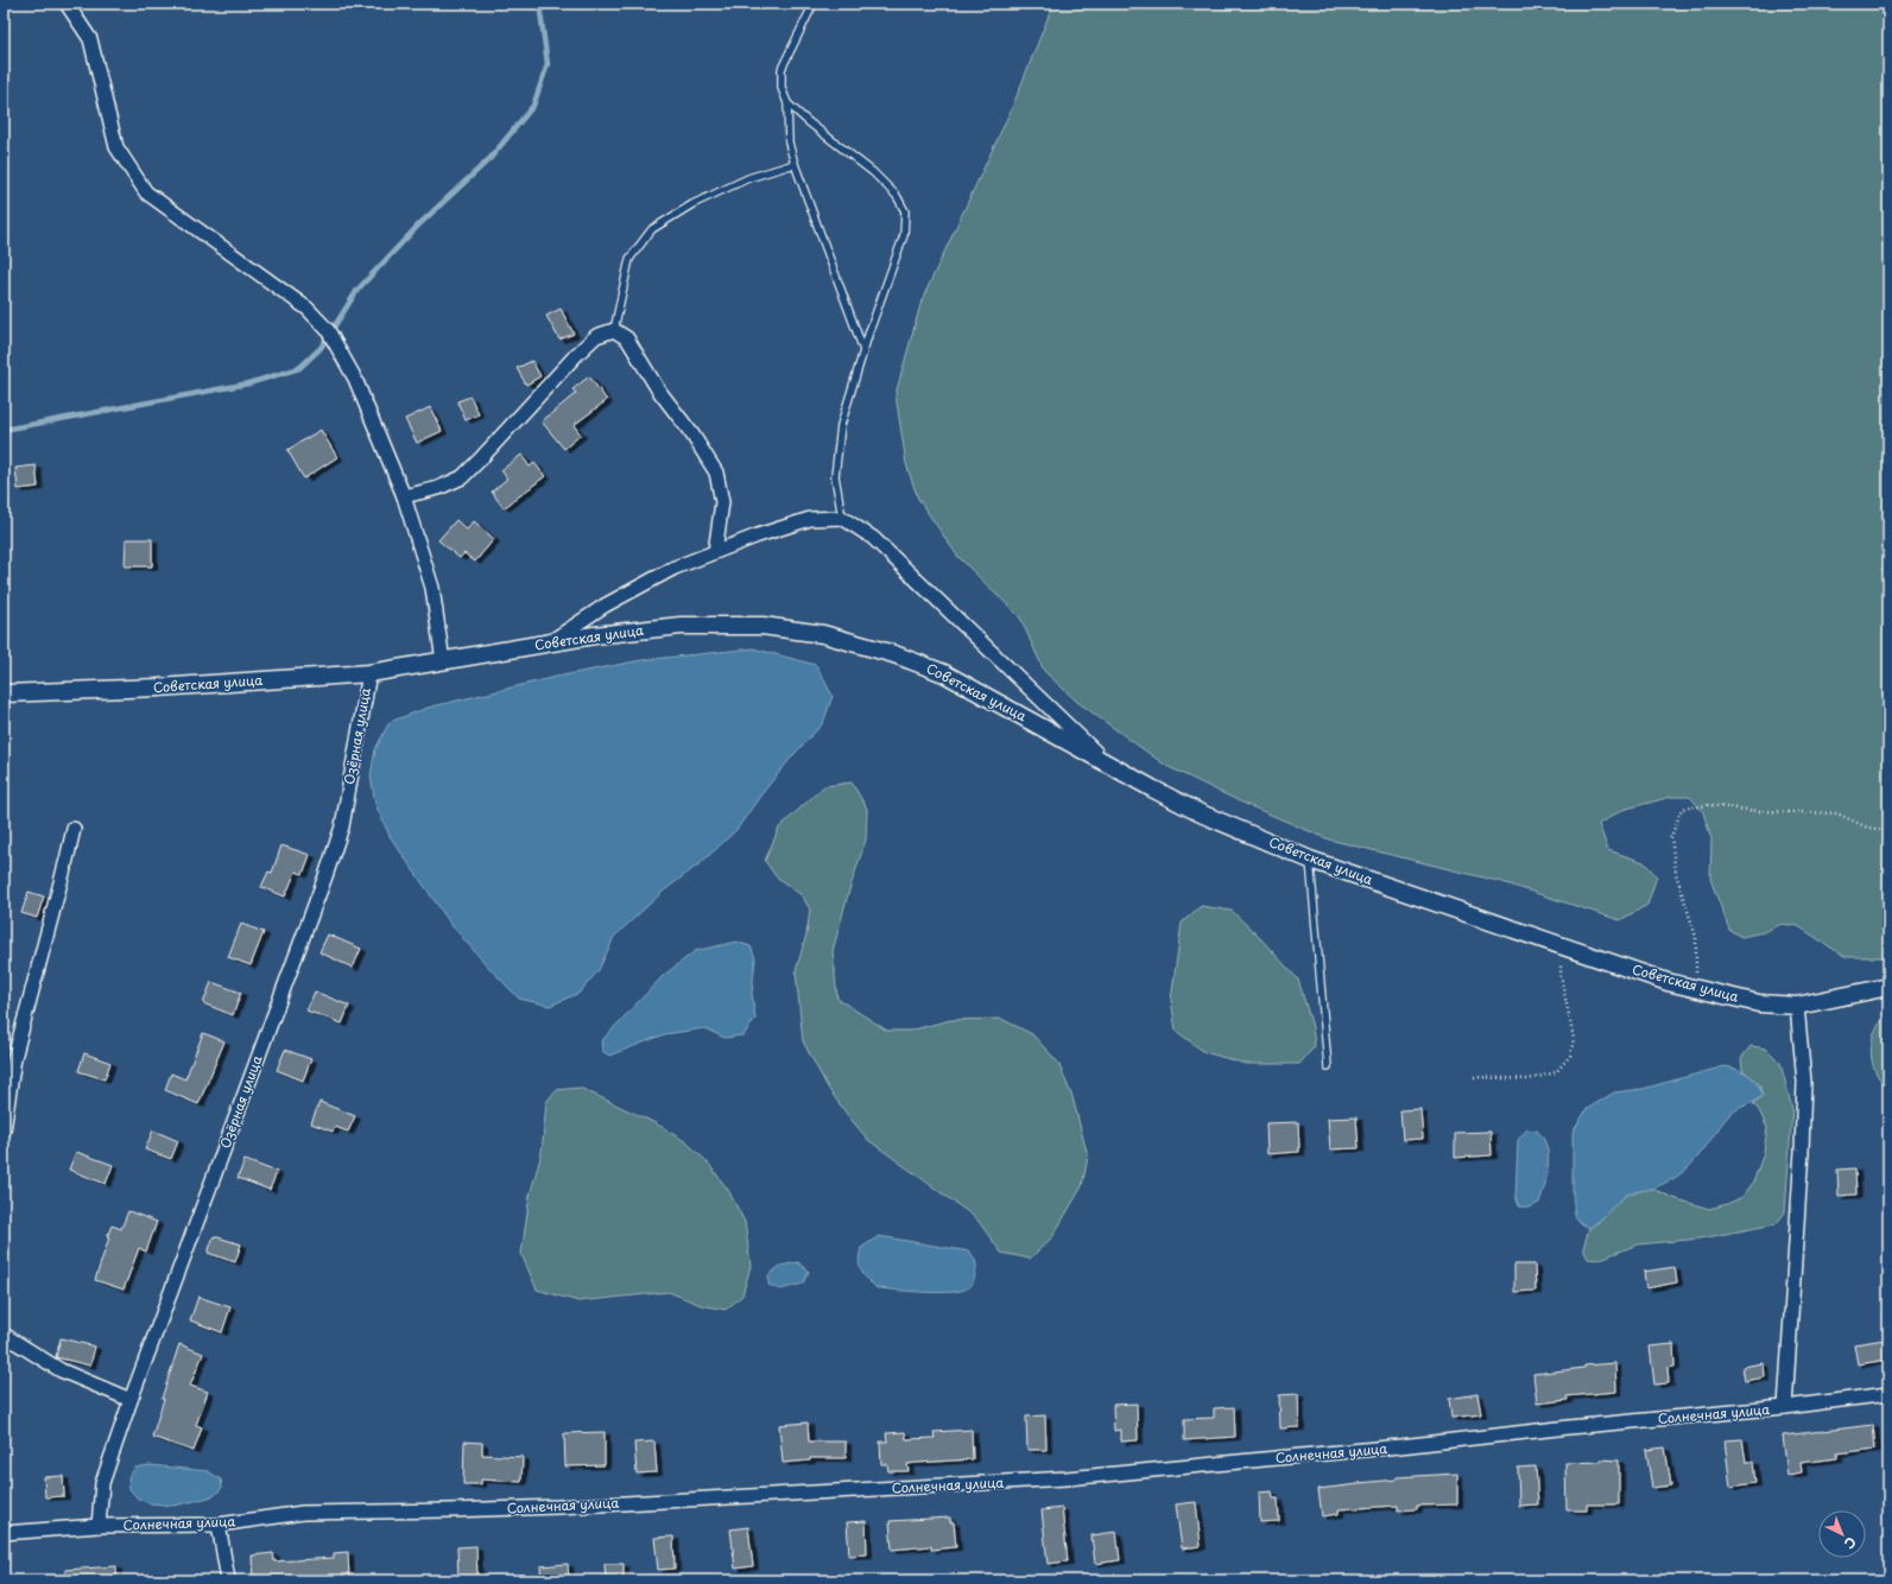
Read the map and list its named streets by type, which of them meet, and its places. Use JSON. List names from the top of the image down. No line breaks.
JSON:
{"streets":{"street":["Советская улица","Озёрная улица","Солнечная улица"]},"crossings":[["Советская улица","Озёрная улица"],["Озёрная улица","Солнечная улица"]],"north":"bottom right"}
